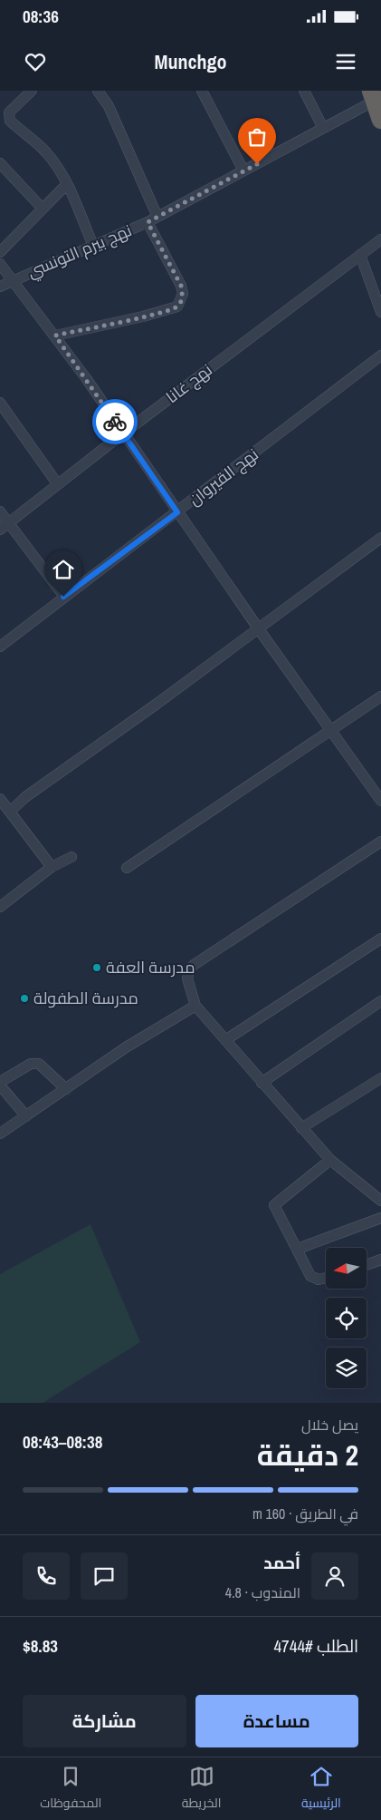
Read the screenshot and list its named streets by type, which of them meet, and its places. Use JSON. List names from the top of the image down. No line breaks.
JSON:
{"streets":{"street":["نهج بيرم التونسي","نهج غانا","نهج القيروان"]},"places":["مدرسة العفة","مدرسة الطفولة"],"north":"left","page":{"status":"08:36","header":"Munchgo","heading":["2 دقيقة","يصل خلال","08:38–08:43"],"panel":["أحمد","المندوب · 4.8","الطلب #4744","$8.83"],"bar":"في الطريق · 160 m","buttons":["مساعدة","مشاركة"],"tabs":["الرئيسية","الخريطة","المحفوظات"]}}
